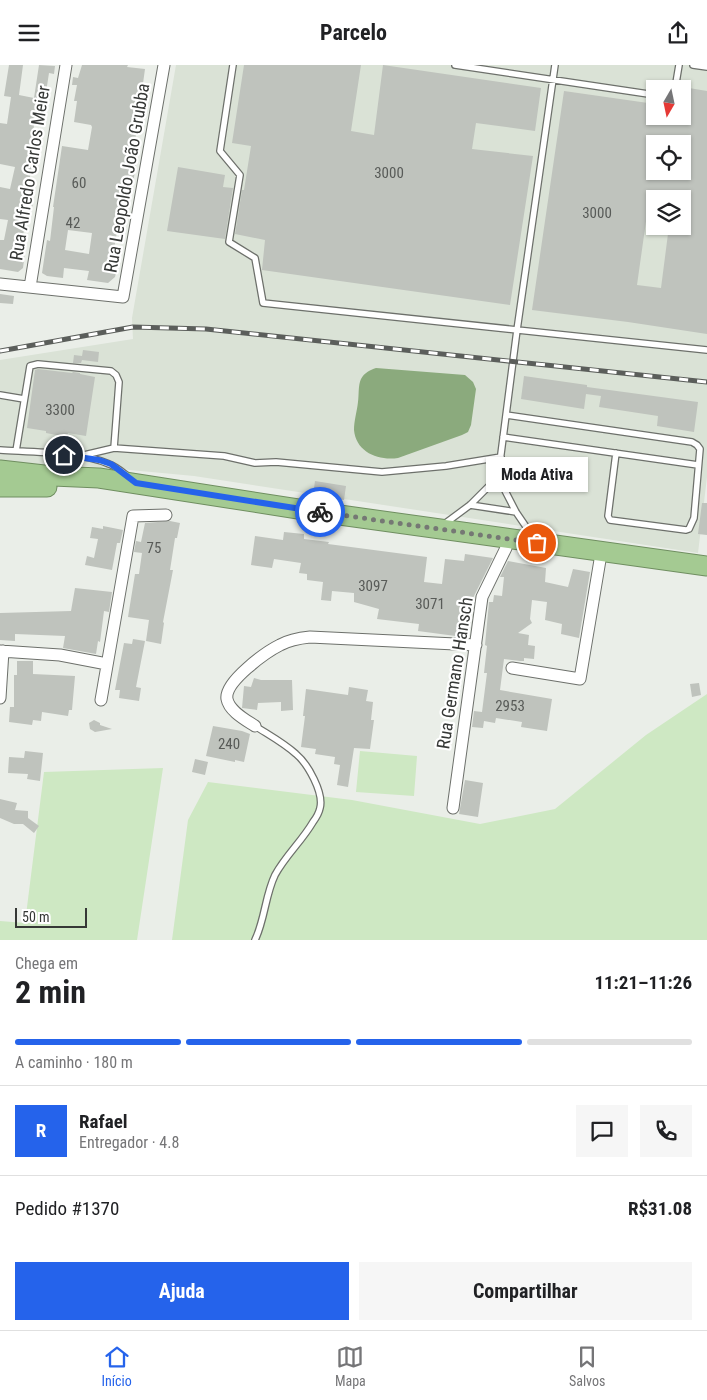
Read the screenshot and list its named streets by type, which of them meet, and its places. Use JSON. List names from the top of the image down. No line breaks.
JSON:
{"streets":{"street":["Rua Alfredo Carlos Meier","Rua Leopoldo João Grubba","Rua Germano Hansch"]},"crossings":[["Rua Alfredo Carlos Meier","Rua Leopoldo João Grubba"]],"places":["Moda Ativa"],"house_numbers":["3000","60","3000","42","3300","75","3097","3071","2953","240"],"scale_bar":"50 m","north":"bottom","page":{"header":"Parcelo","bubble":"Moda Ativa","scale":"50 m","heading":["2 min","Chega em","11:21–11:26"],"panel":["Rafael","Entregador · 4.8","Pedido #1370","R$31.08"],"bar":"A caminho · 180 m","round":"R","buttons":["Ajuda","Compartilhar"],"tabs":["Início","Mapa","Salvos"]}}
